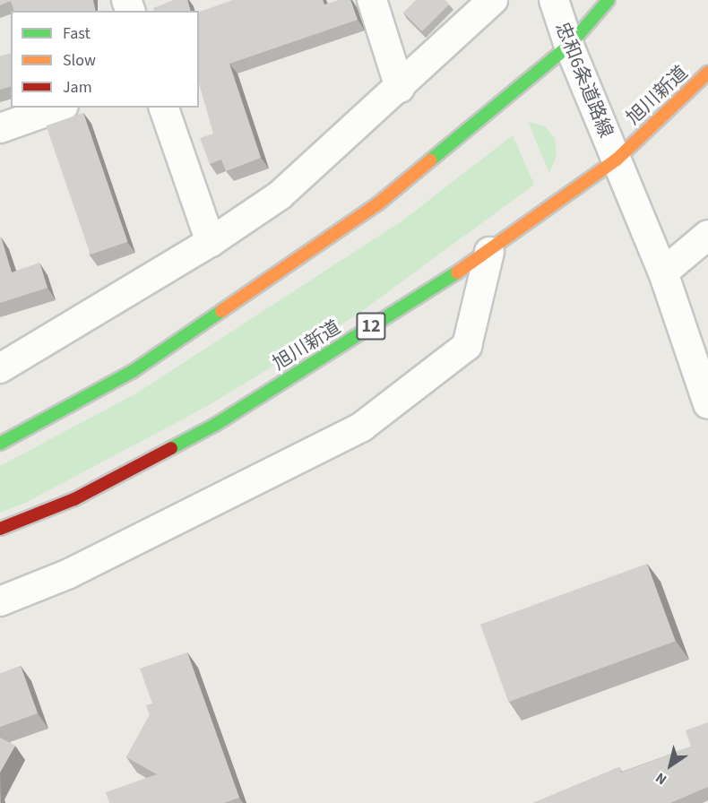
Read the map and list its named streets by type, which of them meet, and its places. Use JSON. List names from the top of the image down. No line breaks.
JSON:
{"streets":{"highway":["旭川新道","12"],"street":["忠和6条道路線"]},"crossings":[["忠和6条道路線","旭川新道"]],"legend":["Fast","Slow","Jam"],"north":"bottom left"}
